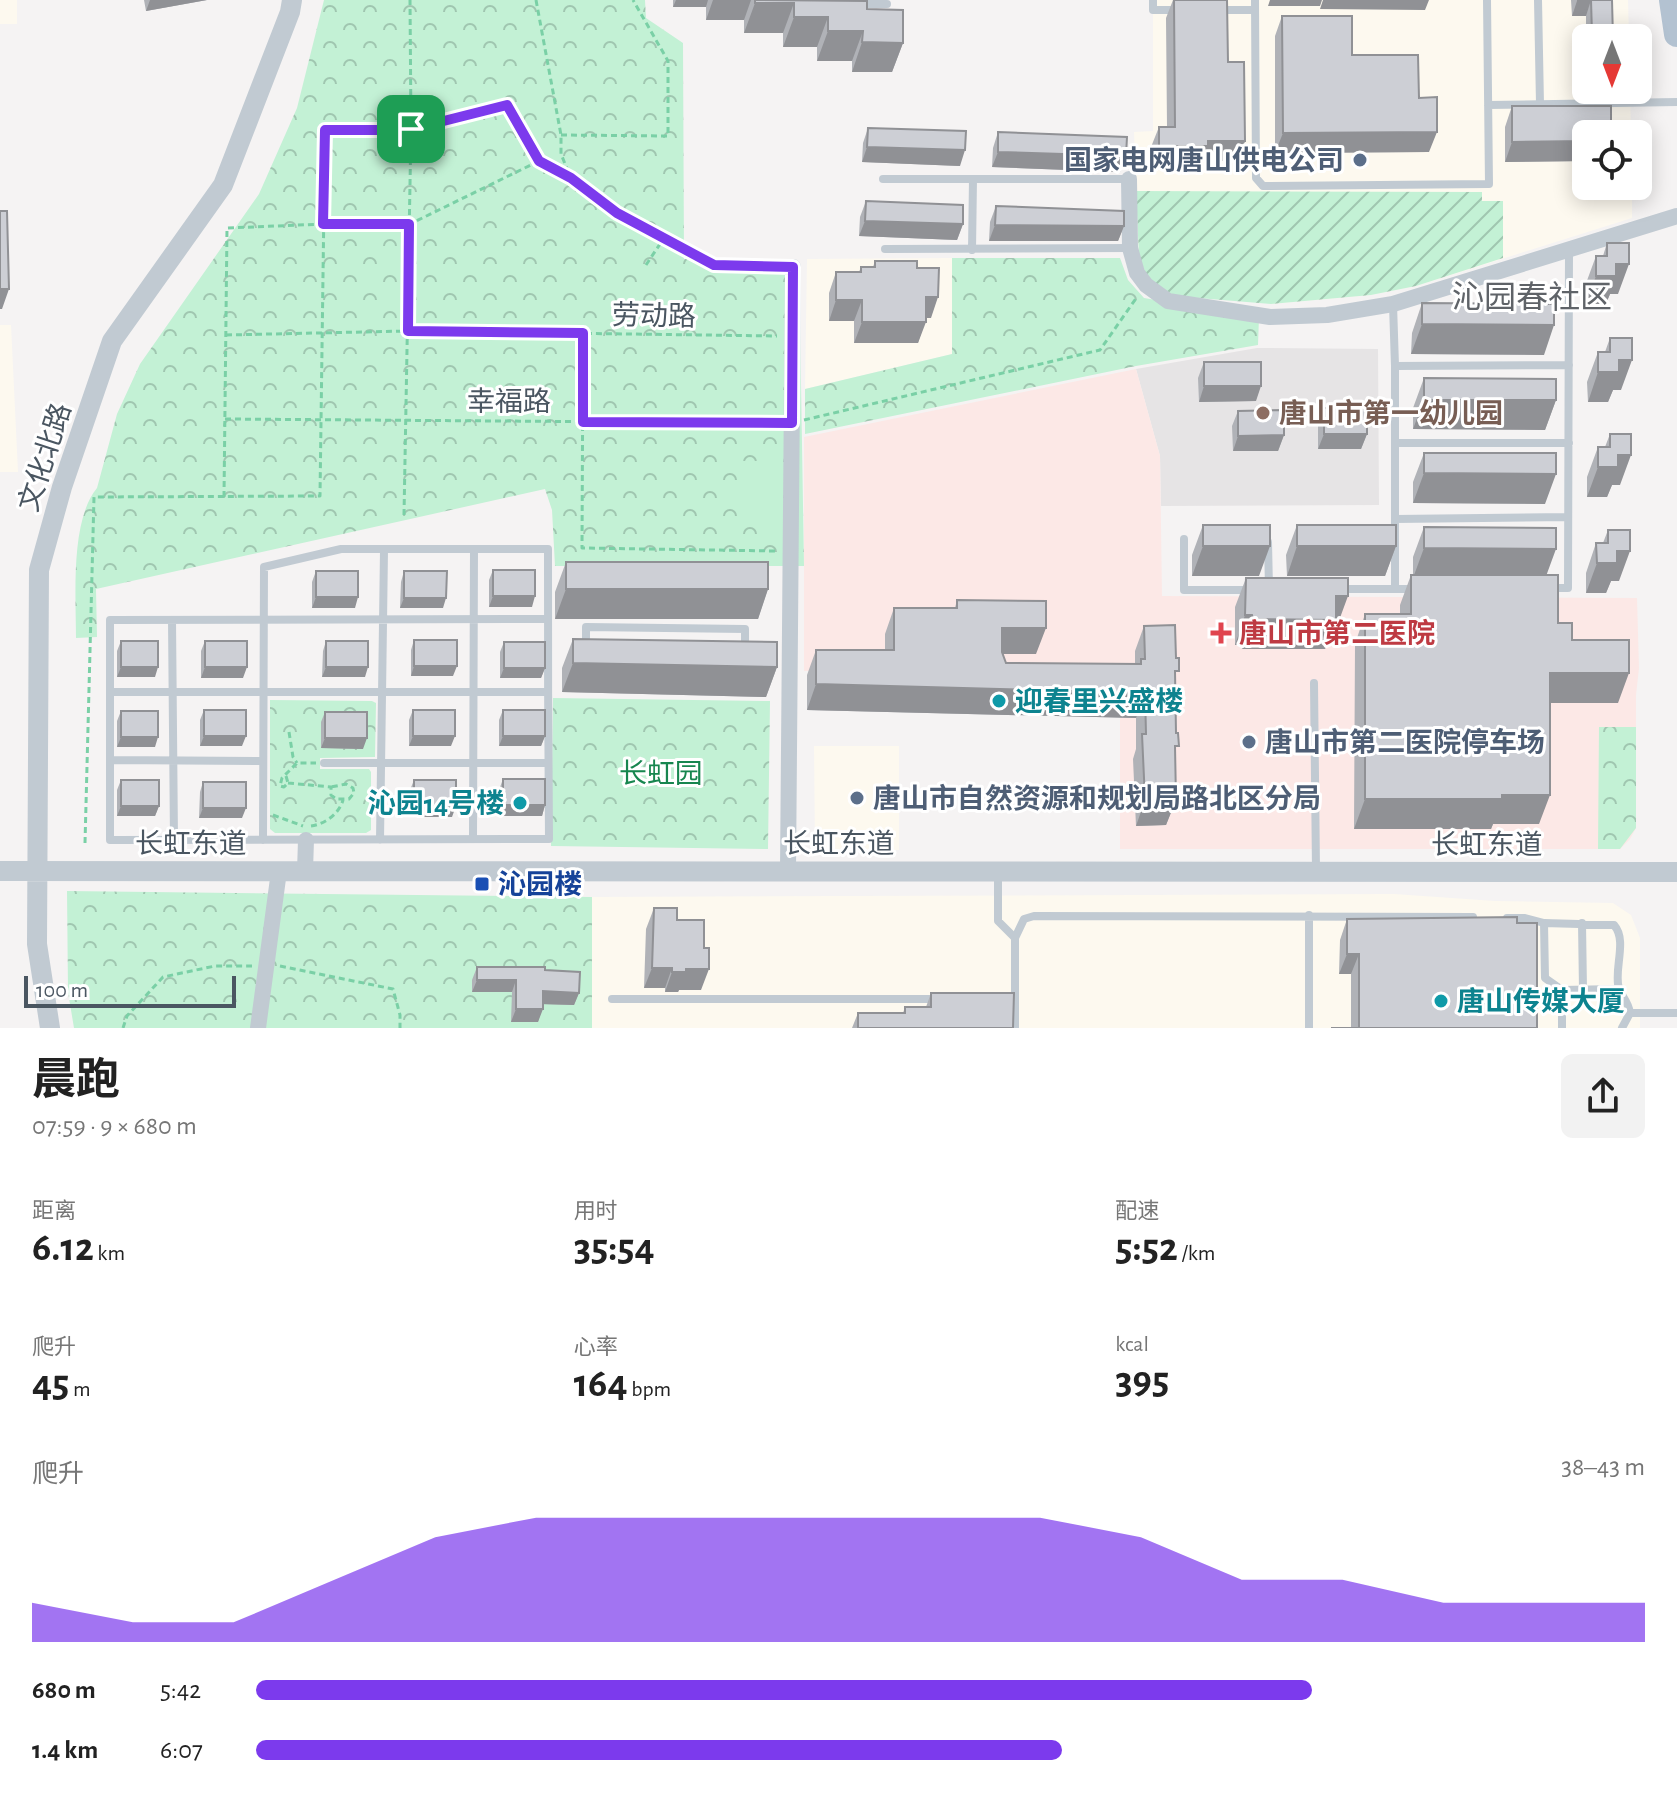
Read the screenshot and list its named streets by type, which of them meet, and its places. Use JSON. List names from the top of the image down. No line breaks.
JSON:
{"streets":{"street":["文化北路","长虹东道"],"path":["劳动路","幸福路"]},"crossings":[["文化北路","长虹东道"]],"districts":["沁园春社区"],"parks":["长虹园"],"places":{"other":["国家电网唐山供电公司","唐山市第一幼儿园","迎春里兴盛楼","唐山市第二医院停车场","唐山市自然资源和规划局路北区分局","沁园14号楼","唐山传媒大厦"],"health":["唐山市第二医院"],"transit":["沁园楼"]},"scale_bar":"100 m","north":"bottom","page":{"scale":"100 m","heading":["晨跑","07:59 · 9 × 680 m"],"stats":[["距离","6.12 km"],["用时","35:54"],["配速","5:52 /km"],["爬升","45 m"],["心率","164 bpm"],["kcal","395"]],"chart":["爬升","38–43 m"],"list":[{"name":"680 m","note":"5:42"},{"name":"1.4 km","note":"6:07"}]}}
